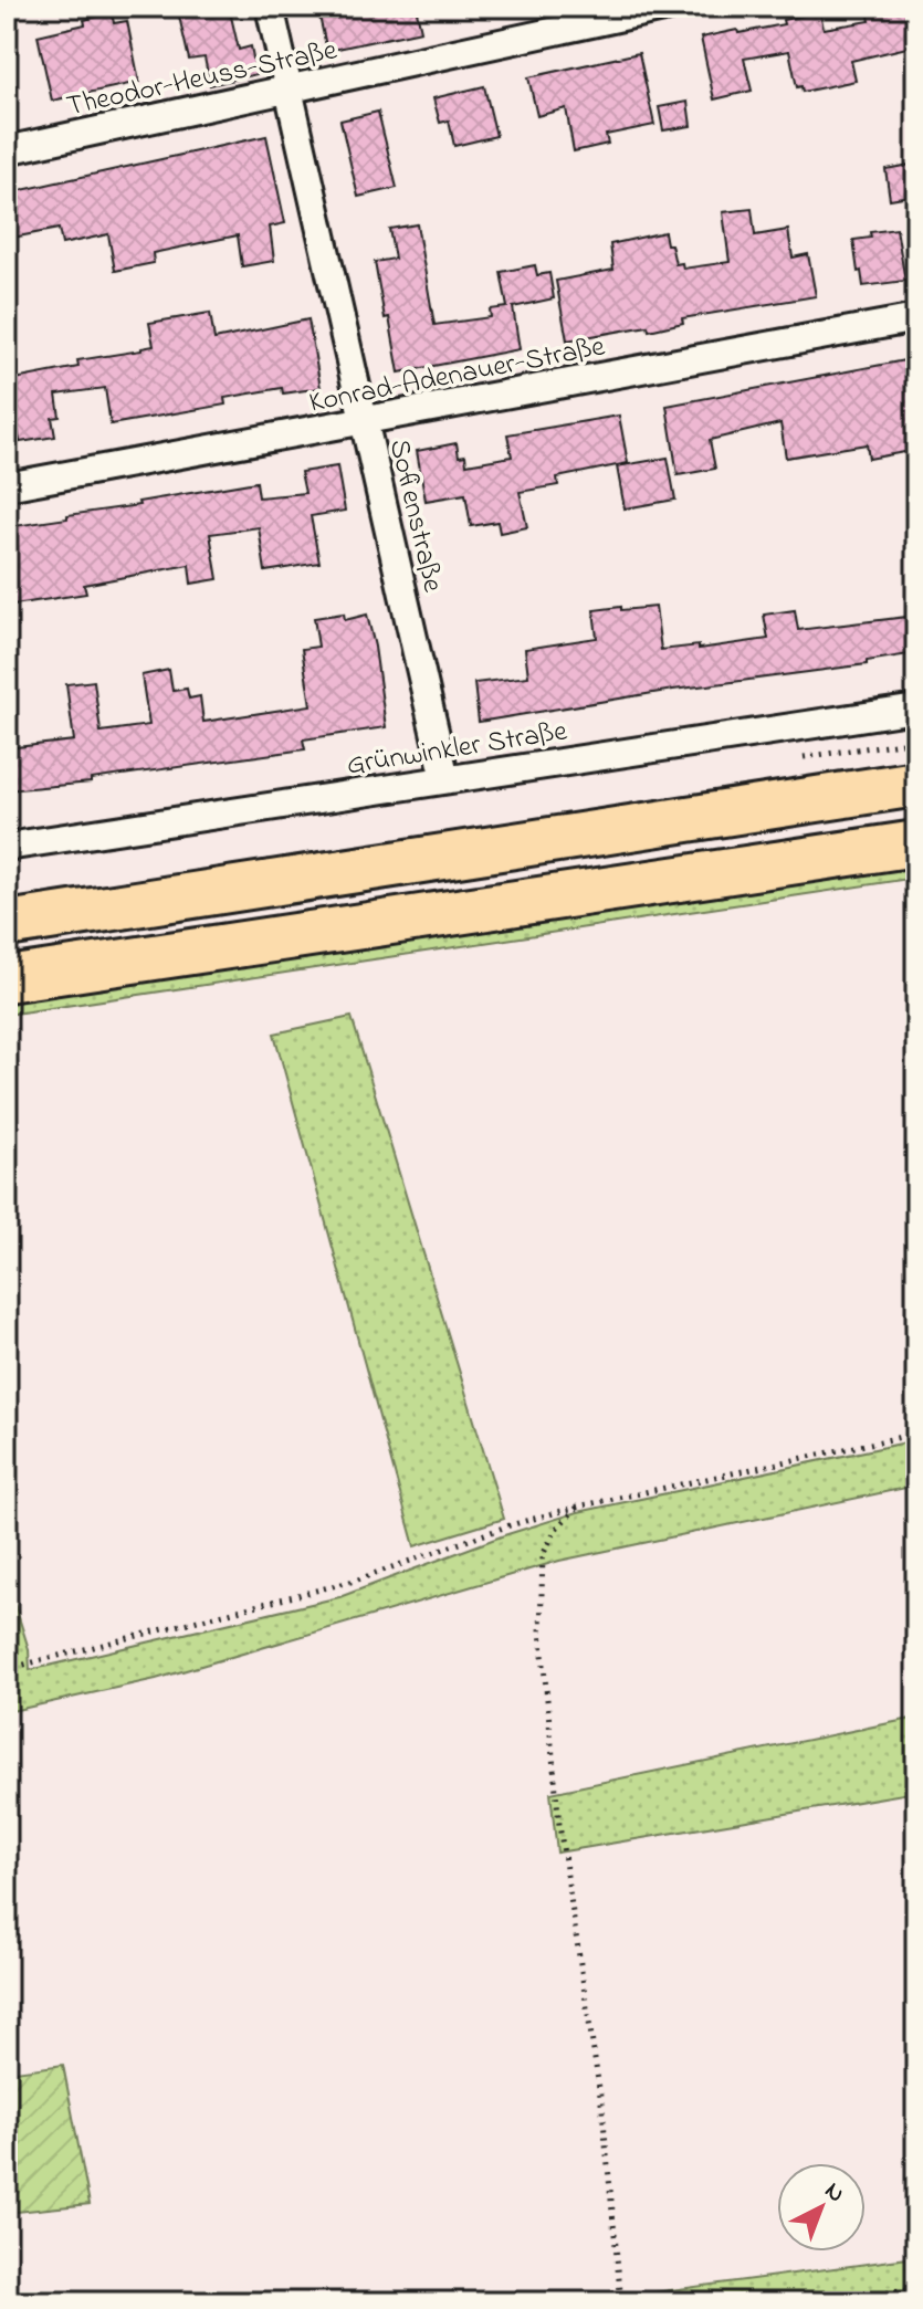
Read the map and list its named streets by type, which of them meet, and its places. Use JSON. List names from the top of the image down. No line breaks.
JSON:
{"streets":{"street":["Theodor-Heuss-Straße","Konrad-Adenauer-Straße","Sofienstraße","Grünwinkler Straße"]},"crossings":[["Theodor-Heuss-Straße","Sofienstraße"],["Konrad-Adenauer-Straße","Sofienstraße"],["Sofienstraße","Grünwinkler Straße"]],"north":"top right"}
